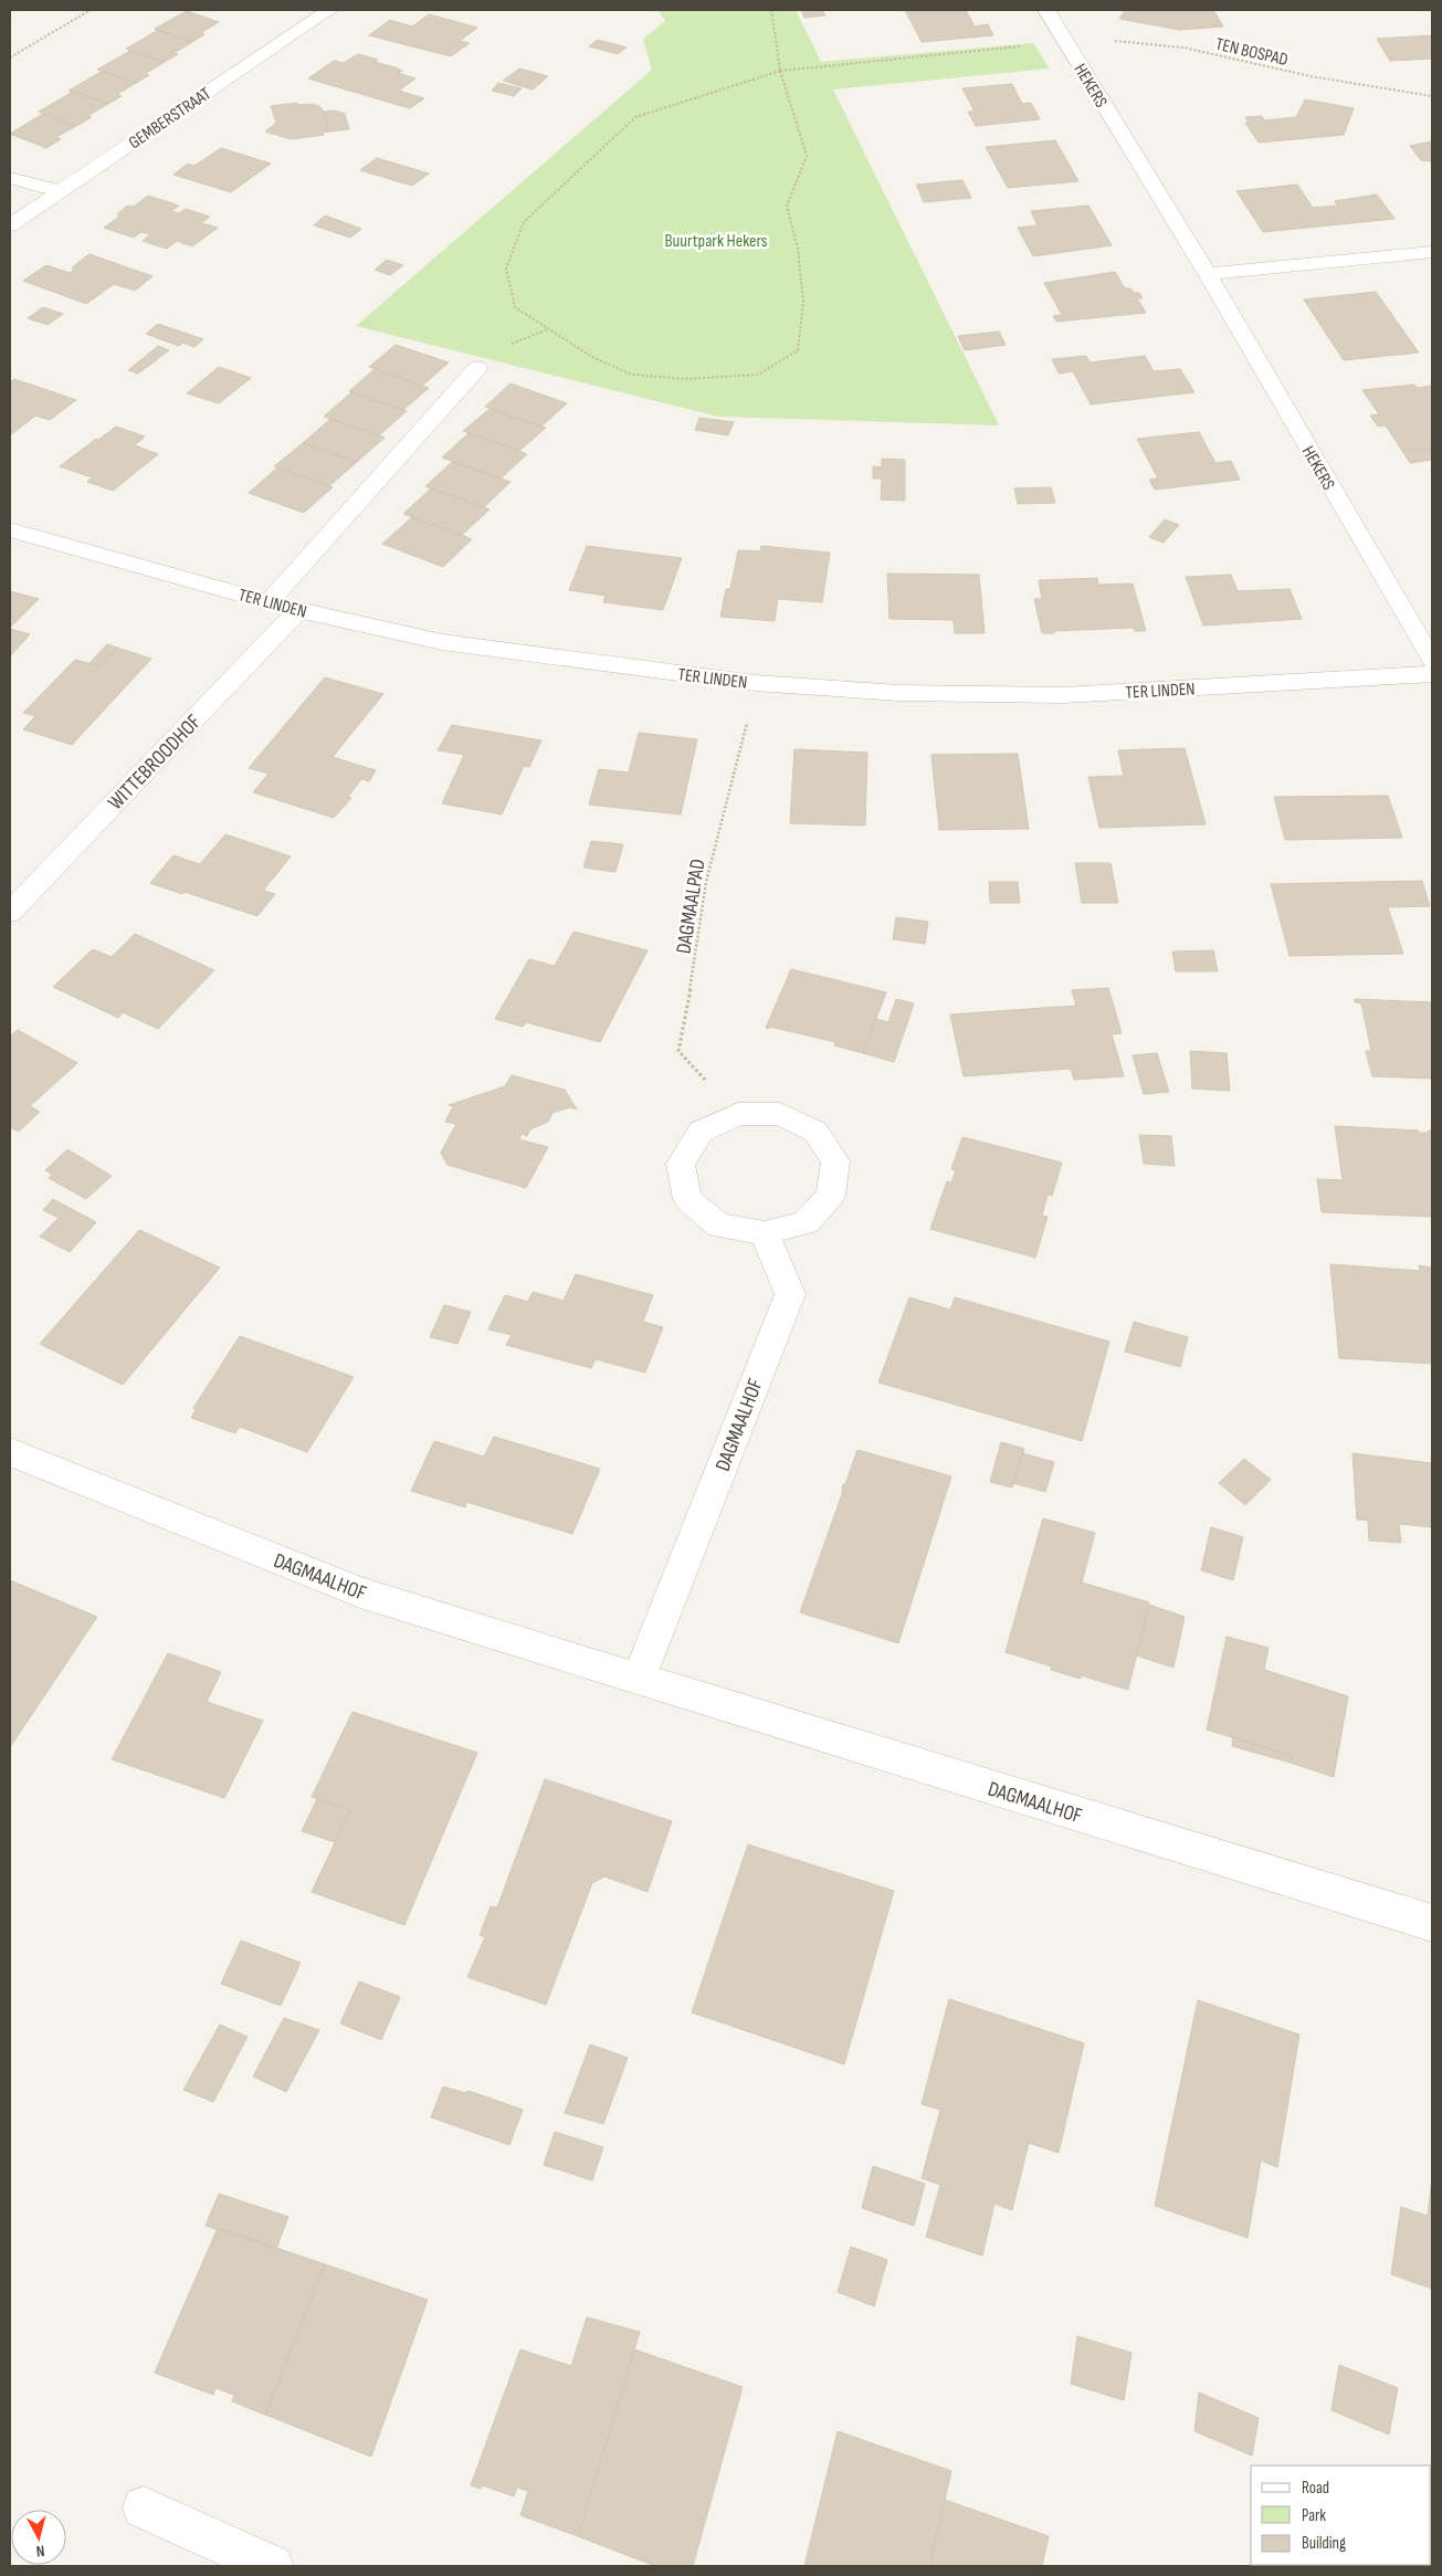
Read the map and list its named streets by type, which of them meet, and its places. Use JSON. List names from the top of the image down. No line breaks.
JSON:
{"streets":{"street":["HEKERS","GEMBERSTRAAT","TER LINDEN","WITTEBROODHOF","DAGMAALHOF"],"path":["TEN BOSPAD","DAGMAALPAD"]},"crossings":[["TEN BOSPAD","HEKERS"],["TER LINDEN","WITTEBROODHOF"],["TER LINDEN","DAGMAALPAD"],["DAGMAALPAD","DAGMAALHOF"]],"parks":["Buurtpark Hekers"],"legend":["Road","Park","Building"],"north":"bottom"}
